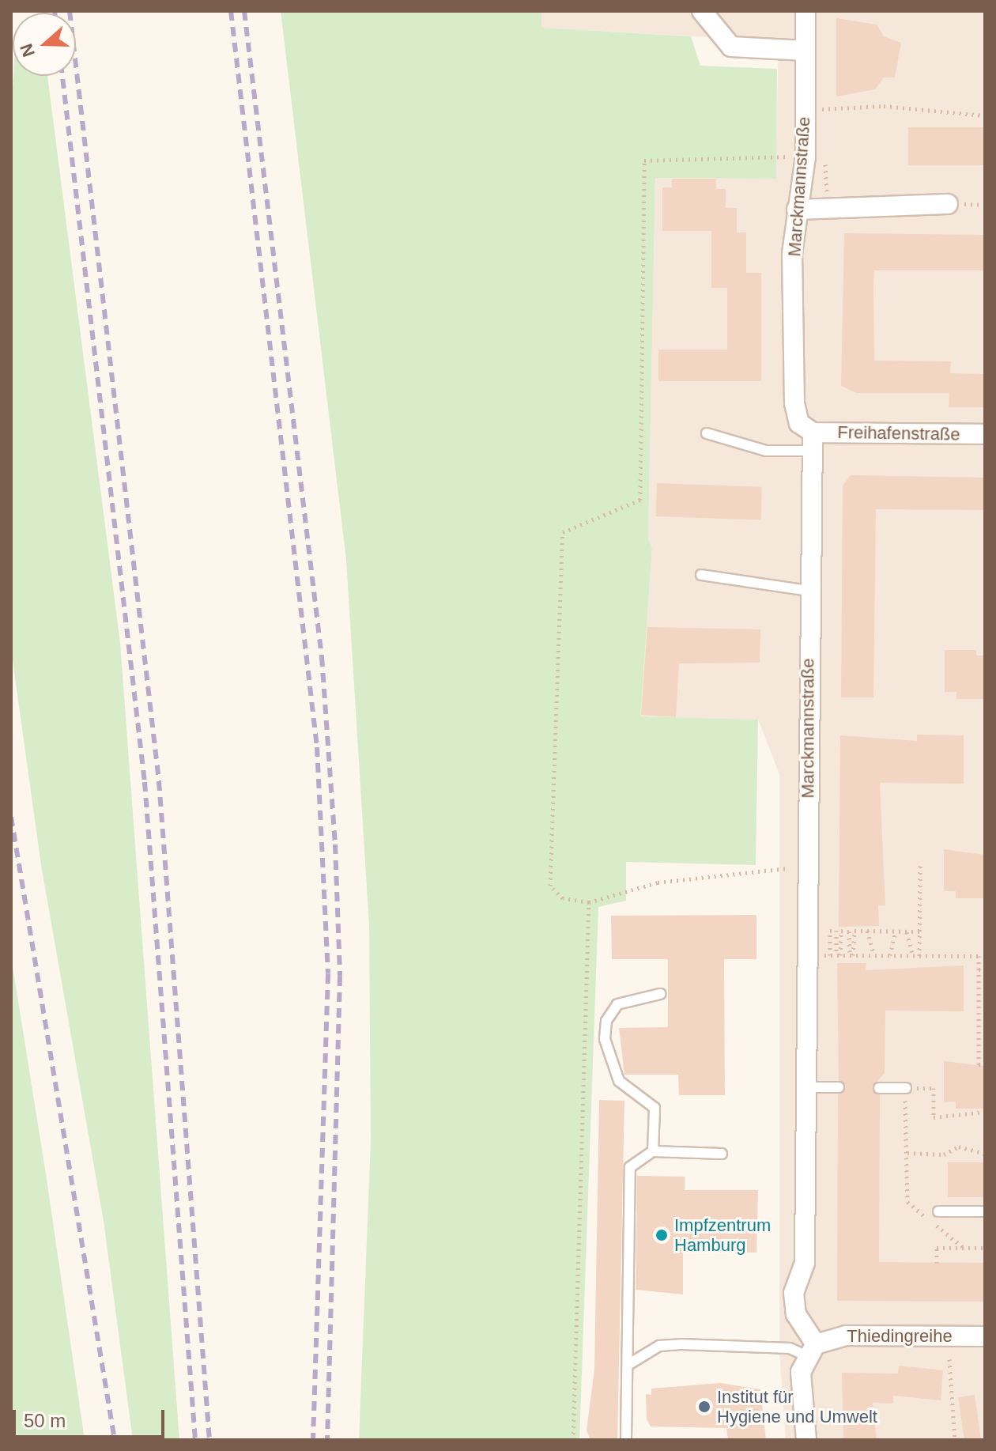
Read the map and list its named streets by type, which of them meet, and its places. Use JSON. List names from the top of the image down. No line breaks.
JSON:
{"streets":{"street":["Marckmannstraße","Freihafenstraße","Thiedingreihe"]},"crossings":[["Marckmannstraße","Freihafenstraße"],["Marckmannstraße","Thiedingreihe"]],"places":["Impfzentrum Hamburg","Institut für Hygiene und Umwelt"],"scale_bar":"50 m","north":"left"}
